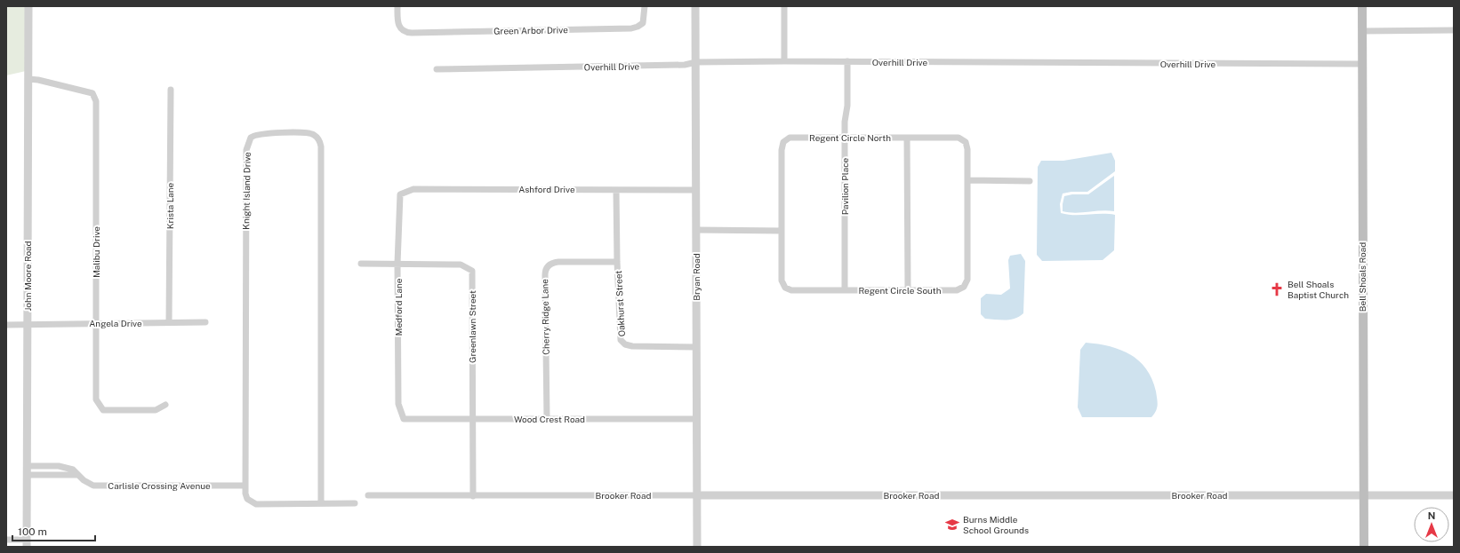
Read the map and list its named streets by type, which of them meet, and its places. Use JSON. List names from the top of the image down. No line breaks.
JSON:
{"streets":{"main road":["Bell Shoals Road"],"street":["Green Arbor Drive","Overhill Drive","Regent Circle North","Pavilion Place","Ashford Drive","Knight Island Drive","Krista Lane","Malibu Drive","John Moore Road","Bryan Road","Regent Circle South","Oakhurst Street","Medford Lane","Cherry Ridge Lane","Angela Drive","Greenlawn Street","Wood Crest Road","Carlisle Crossing Avenue","Brooker Road"]},"crossings":[["Overhill Drive","Pavilion Place"],["Overhill Drive","Bryan Road"],["Overhill Drive","Bell Shoals Road"],["Regent Circle North","Pavilion Place"],["Regent Circle North","Regent Circle South"],["Pavilion Place","Regent Circle South"],["Ashford Drive","Bryan Road"],["Ashford Drive","Oakhurst Street"],["Ashford Drive","Medford Lane"],["Knight Island Drive","Carlisle Crossing Avenue"],["Krista Lane","Angela Drive"],["Malibu Drive","John Moore Road"],["Malibu Drive","Angela Drive"],["John Moore Road","Angela Drive"],["John Moore Road","Carlisle Crossing Avenue"],["Bryan Road","Oakhurst Street"],["Bryan Road","Wood Crest Road"],["Bryan Road","Brooker Road"],["Bell Shoals Road","Brooker Road"],["Oakhurst Street","Cherry Ridge Lane"],["Medford Lane","Greenlawn Street"],["Medford Lane","Wood Crest Road"],["Cherry Ridge Lane","Wood Crest Road"],["Greenlawn Street","Wood Crest Road"],["Greenlawn Street","Brooker Road"]],"places":{"church":["Bell Shoals Baptist Church"],"school or university":["Burns Middle School Grounds"]},"scale_bar":"100 m","north":"top"}
